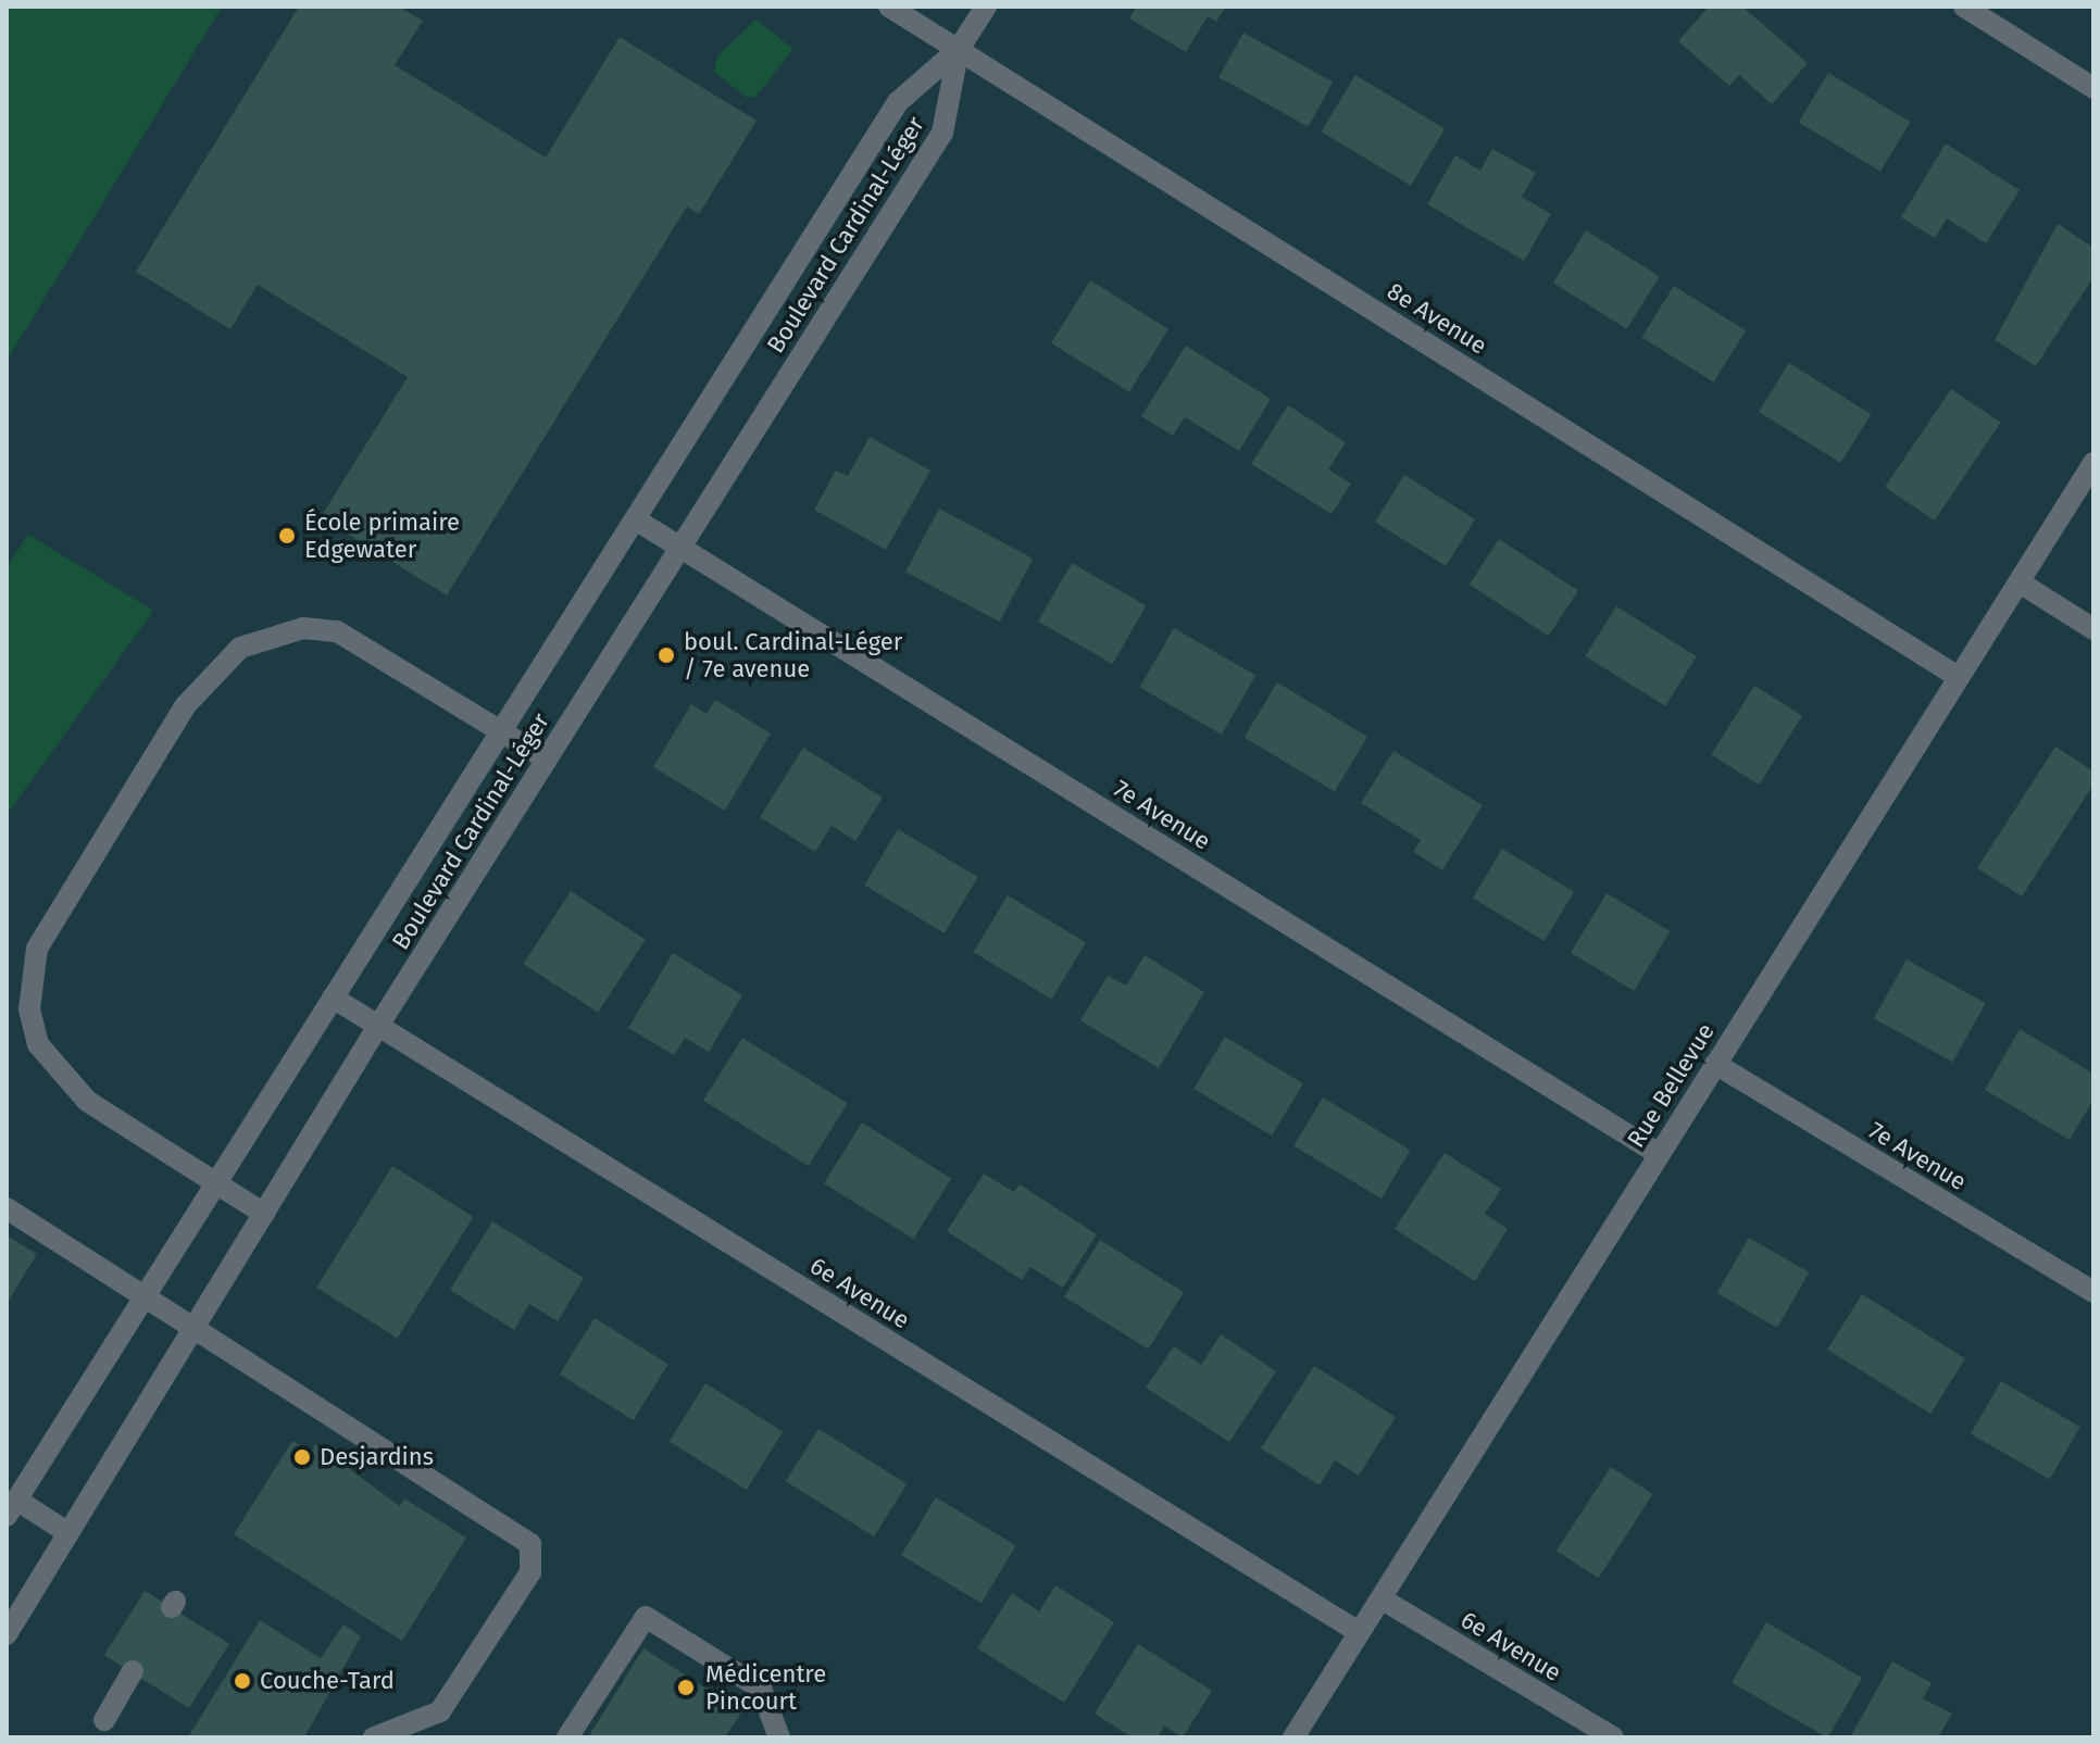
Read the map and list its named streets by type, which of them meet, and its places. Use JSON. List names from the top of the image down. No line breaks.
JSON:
{"streets":{"street":["Boulevard Cardinal-Léger","8e Avenue","7e Avenue","Rue Bellevue","6e Avenue"]},"crossings":[["Boulevard Cardinal-Léger","8e Avenue"],["Boulevard Cardinal-Léger","7e Avenue"],["Boulevard Cardinal-Léger","6e Avenue"],["8e Avenue","Rue Bellevue"],["7e Avenue","Rue Bellevue"],["Rue Bellevue","6e Avenue"]],"places":["École primaire Edgewater","boul. Cardinal-Léger / 7e avenue","Desjardins","Couche-Tard","Médicentre Pincourt"]}
